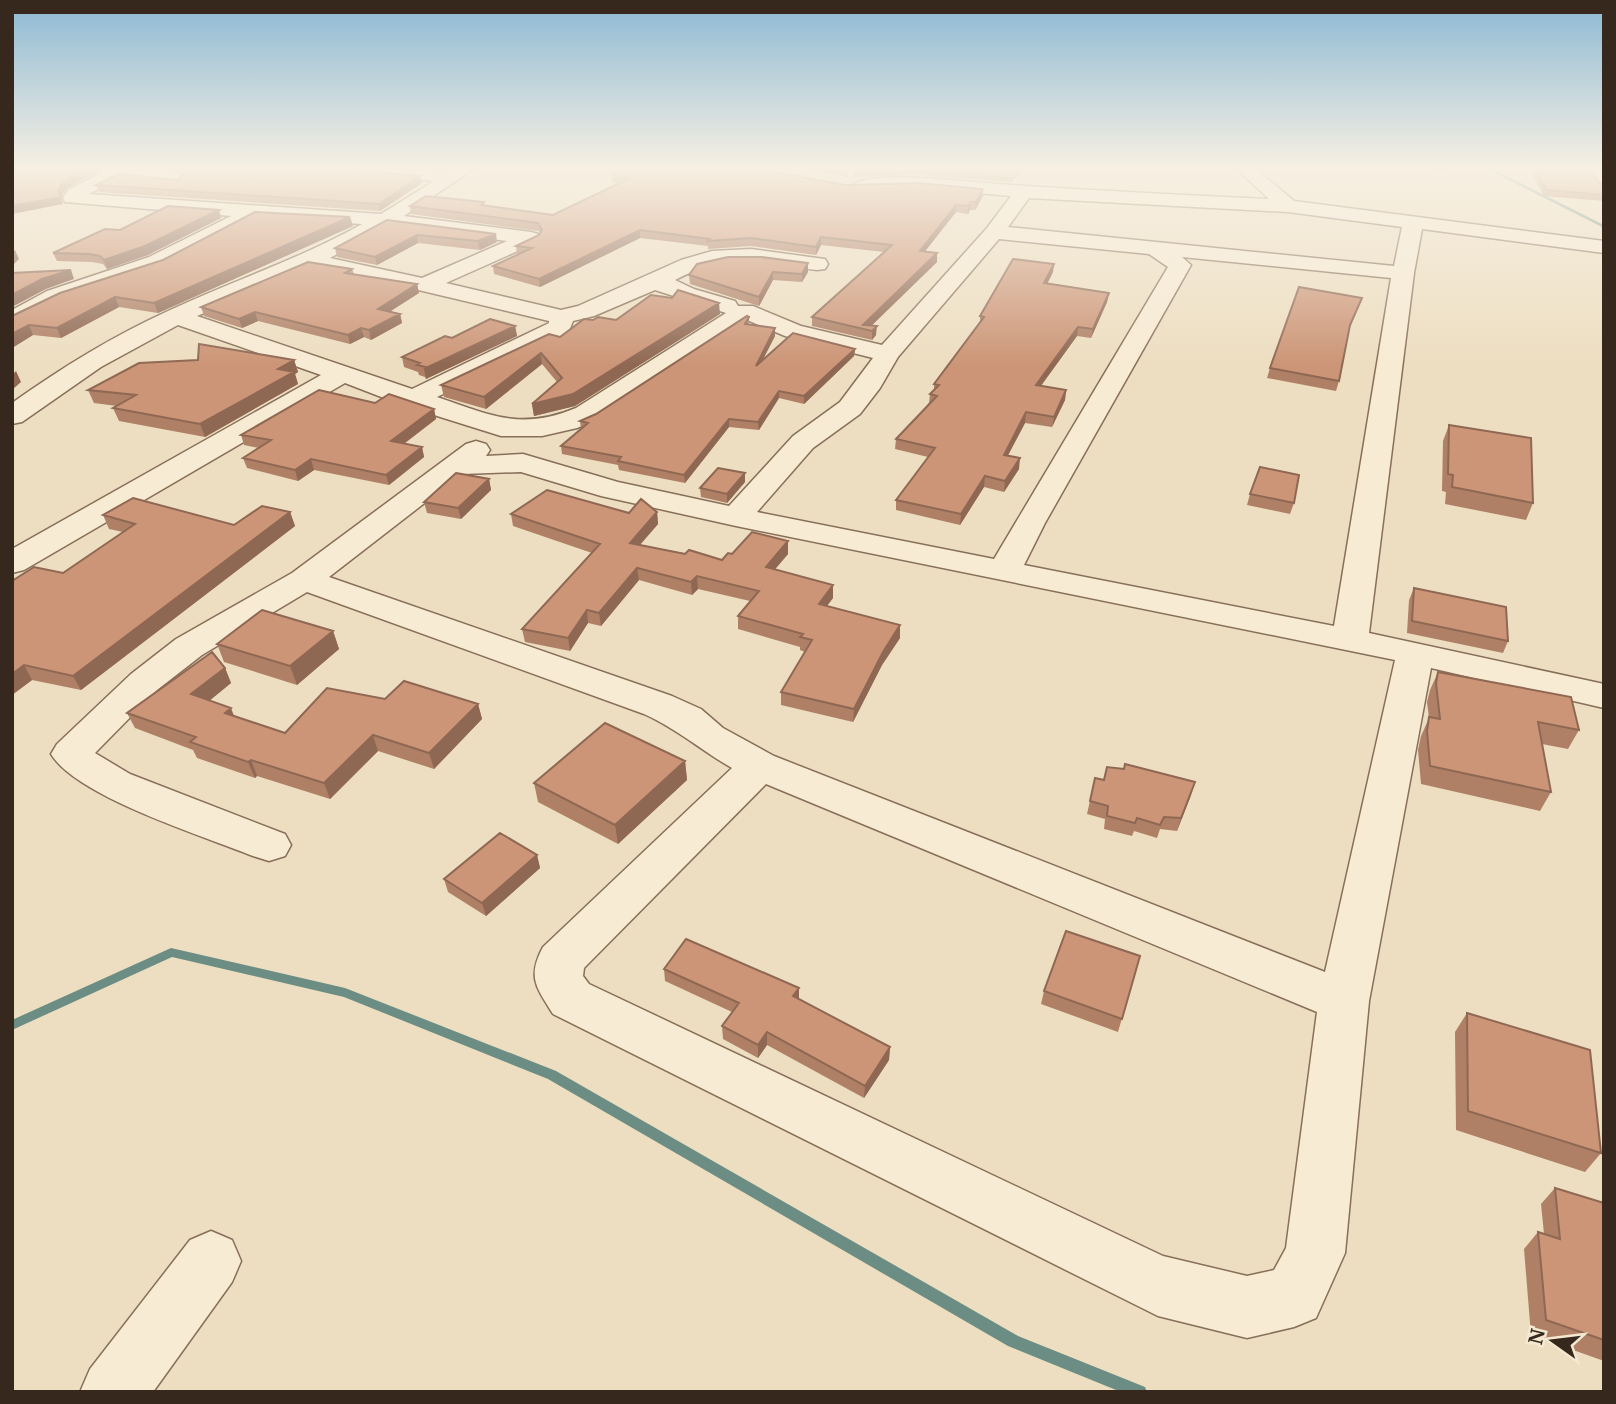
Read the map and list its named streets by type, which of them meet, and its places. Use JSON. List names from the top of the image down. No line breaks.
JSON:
{"north":"left"}
